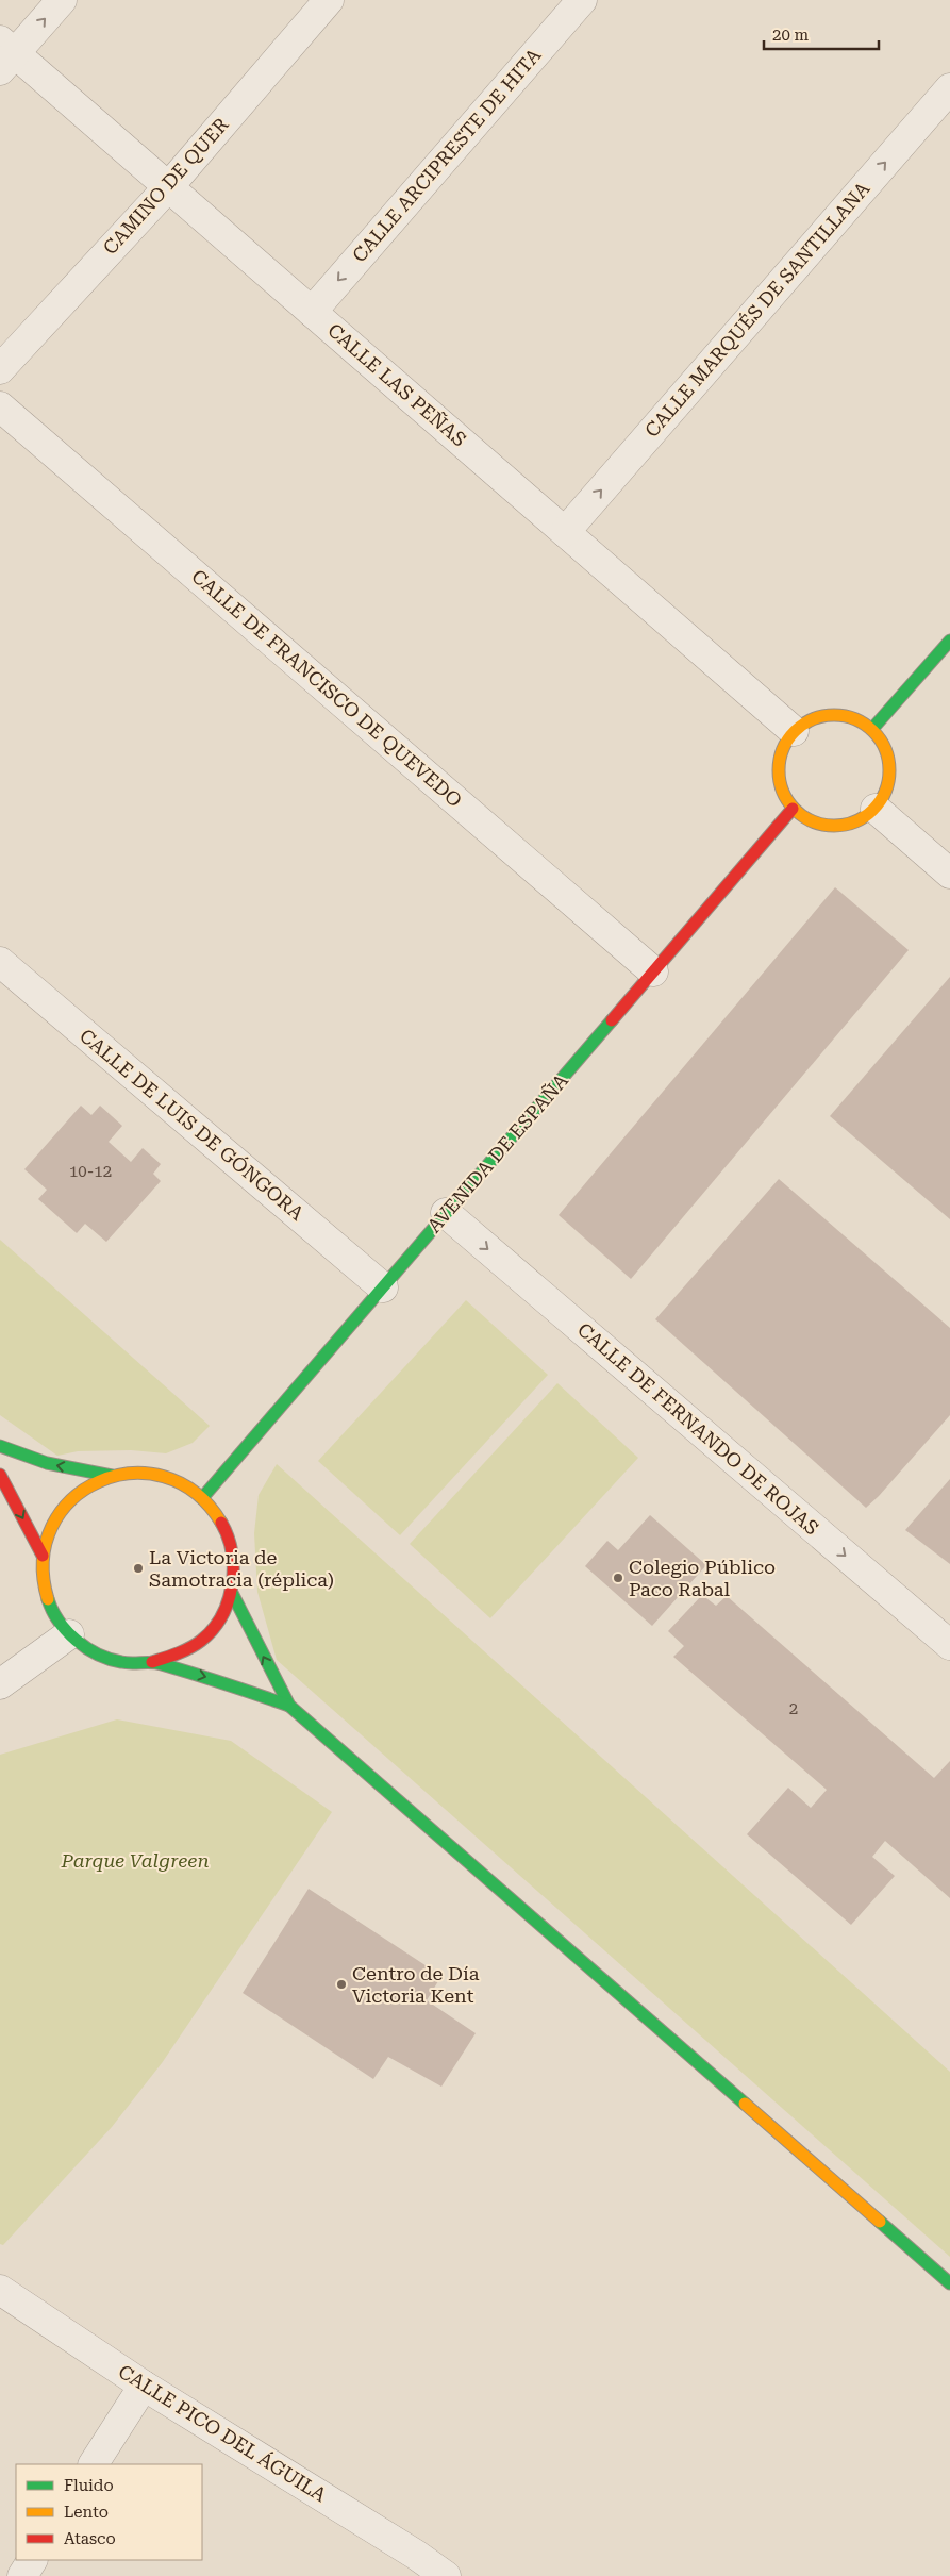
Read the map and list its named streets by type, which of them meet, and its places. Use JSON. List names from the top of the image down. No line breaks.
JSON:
{"streets":{"street":["CALLE ARCIPRESTE DE HITA","CAMINO DE QUER","CALLE MARQUÉS DE SANTILLANA","CALLE LAS PEÑAS","CALLE DE FRANCISCO DE QUEVEDO","CALLE DE LUIS DE GÓNGORA","AVENIDA DE ESPAÑA","CALLE DE FERNANDO DE ROJAS","CALLE PICO DEL ÁGUILA"]},"crossings":[["CALLE ARCIPRESTE DE HITA","CALLE LAS PEÑAS"],["CAMINO DE QUER","CALLE LAS PEÑAS"],["CALLE MARQUÉS DE SANTILLANA","CALLE LAS PEÑAS"],["CALLE LAS PEÑAS","AVENIDA DE ESPAÑA"],["CALLE DE FRANCISCO DE QUEVEDO","AVENIDA DE ESPAÑA"],["CALLE DE LUIS DE GÓNGORA","AVENIDA DE ESPAÑA"],["AVENIDA DE ESPAÑA","CALLE DE FERNANDO DE ROJAS"]],"one_way":["CALLE ARCIPRESTE DE HITA","CALLE MARQUÉS DE SANTILLANA","CALLE DE FERNANDO DE ROJAS"],"parks":["Parque Valgreen"],"places":["La Victoria de Samotracia (réplica)","Colegio Público Paco Rabal","Centro de Día Victoria Kent"],"house_numbers":["10-12","2"],"legend":["Fluido","Lento","Atasco"],"scale_bar":"20 m"}
